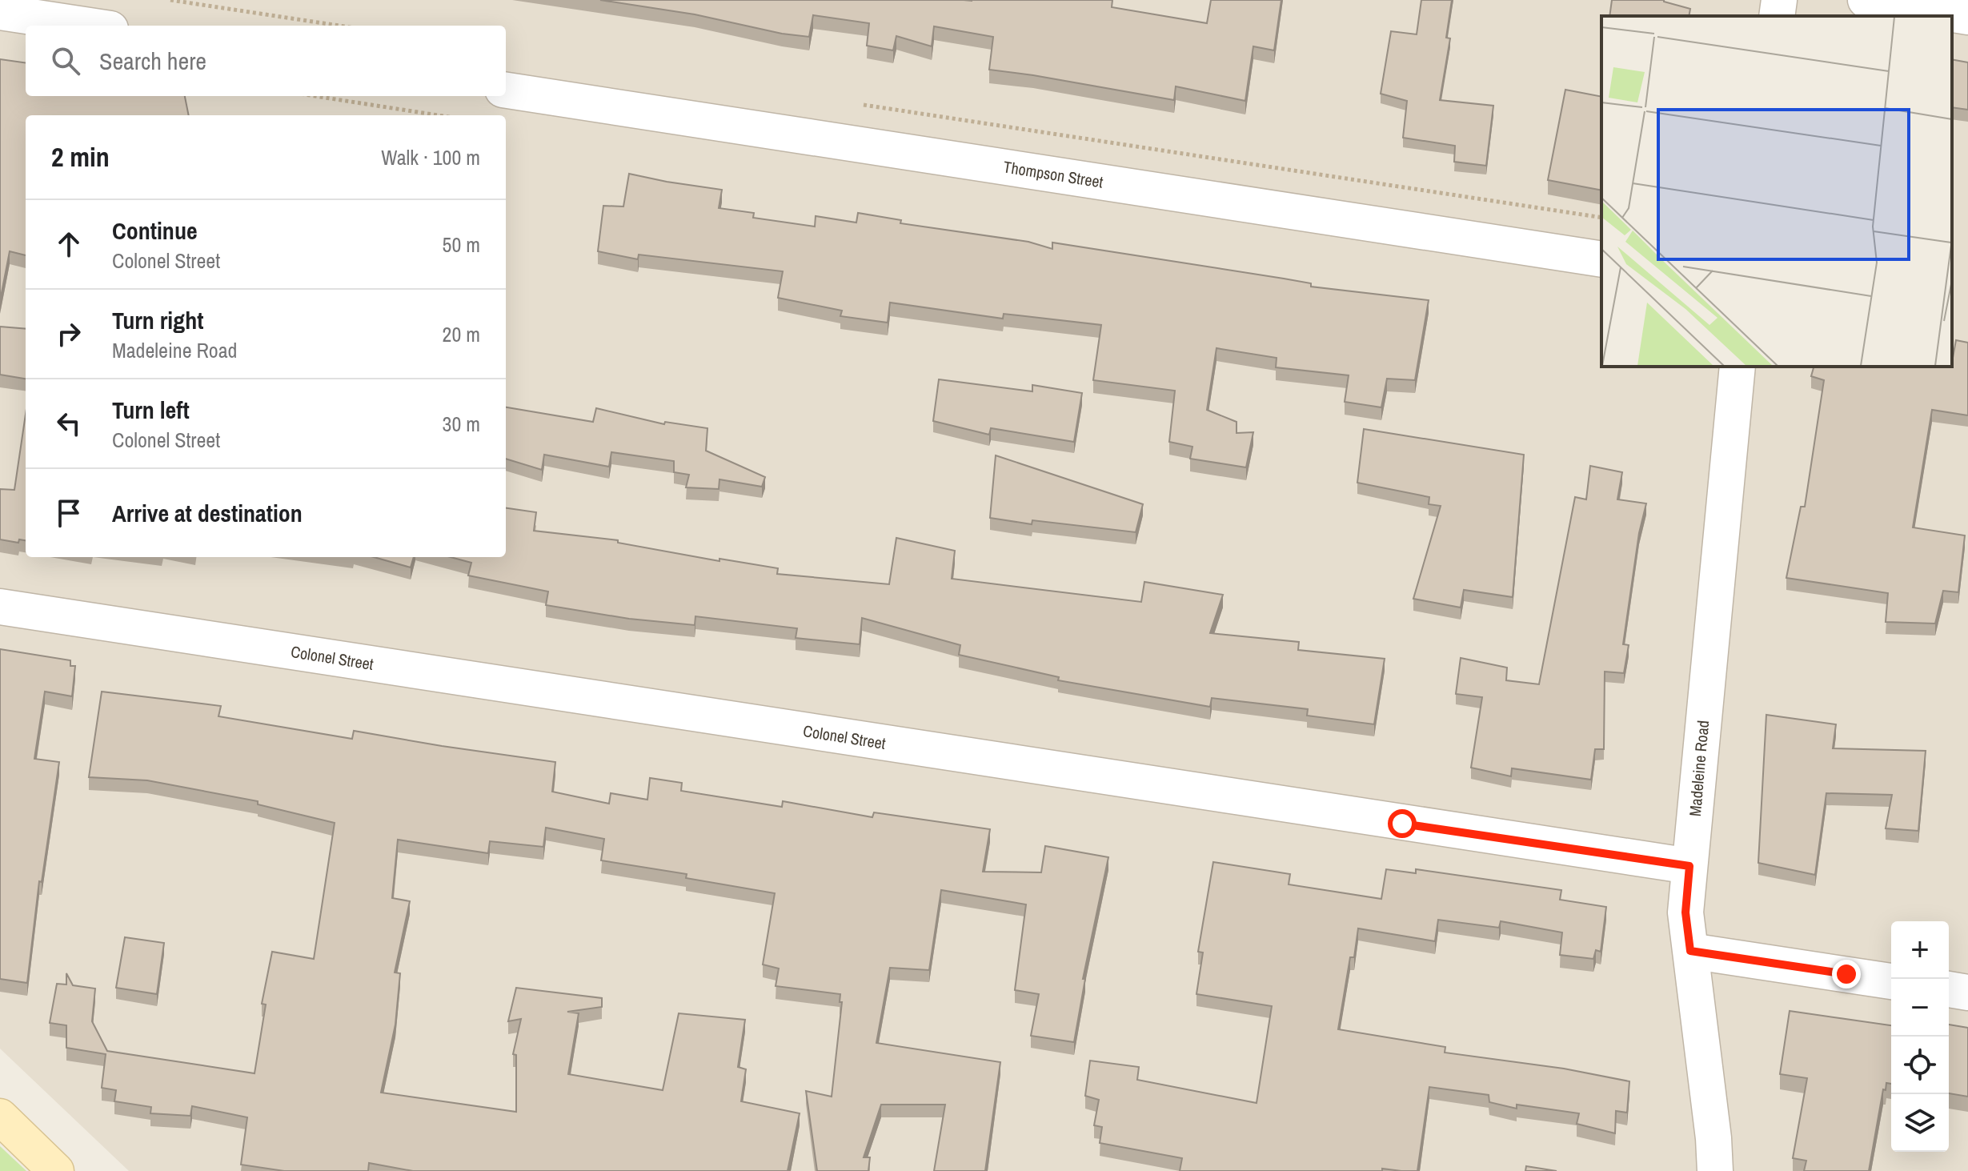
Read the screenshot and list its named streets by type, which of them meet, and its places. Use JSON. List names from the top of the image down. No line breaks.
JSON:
{"streets":{"street":["Thompson Street","Colonel Street","Madeleine Road"]},"crossings":[["Colonel Street","Madeleine Road"]],"page":{"search":"Search here","heading":["2 min","Walk · 100 m"],"list":[["Continue","Colonel Street","50 m"],["Turn right","Madeleine Road","20 m"],["Turn left","Colonel Street","30 m"],"Arrive at destination"],"map_buttons":["+","−"]}}
